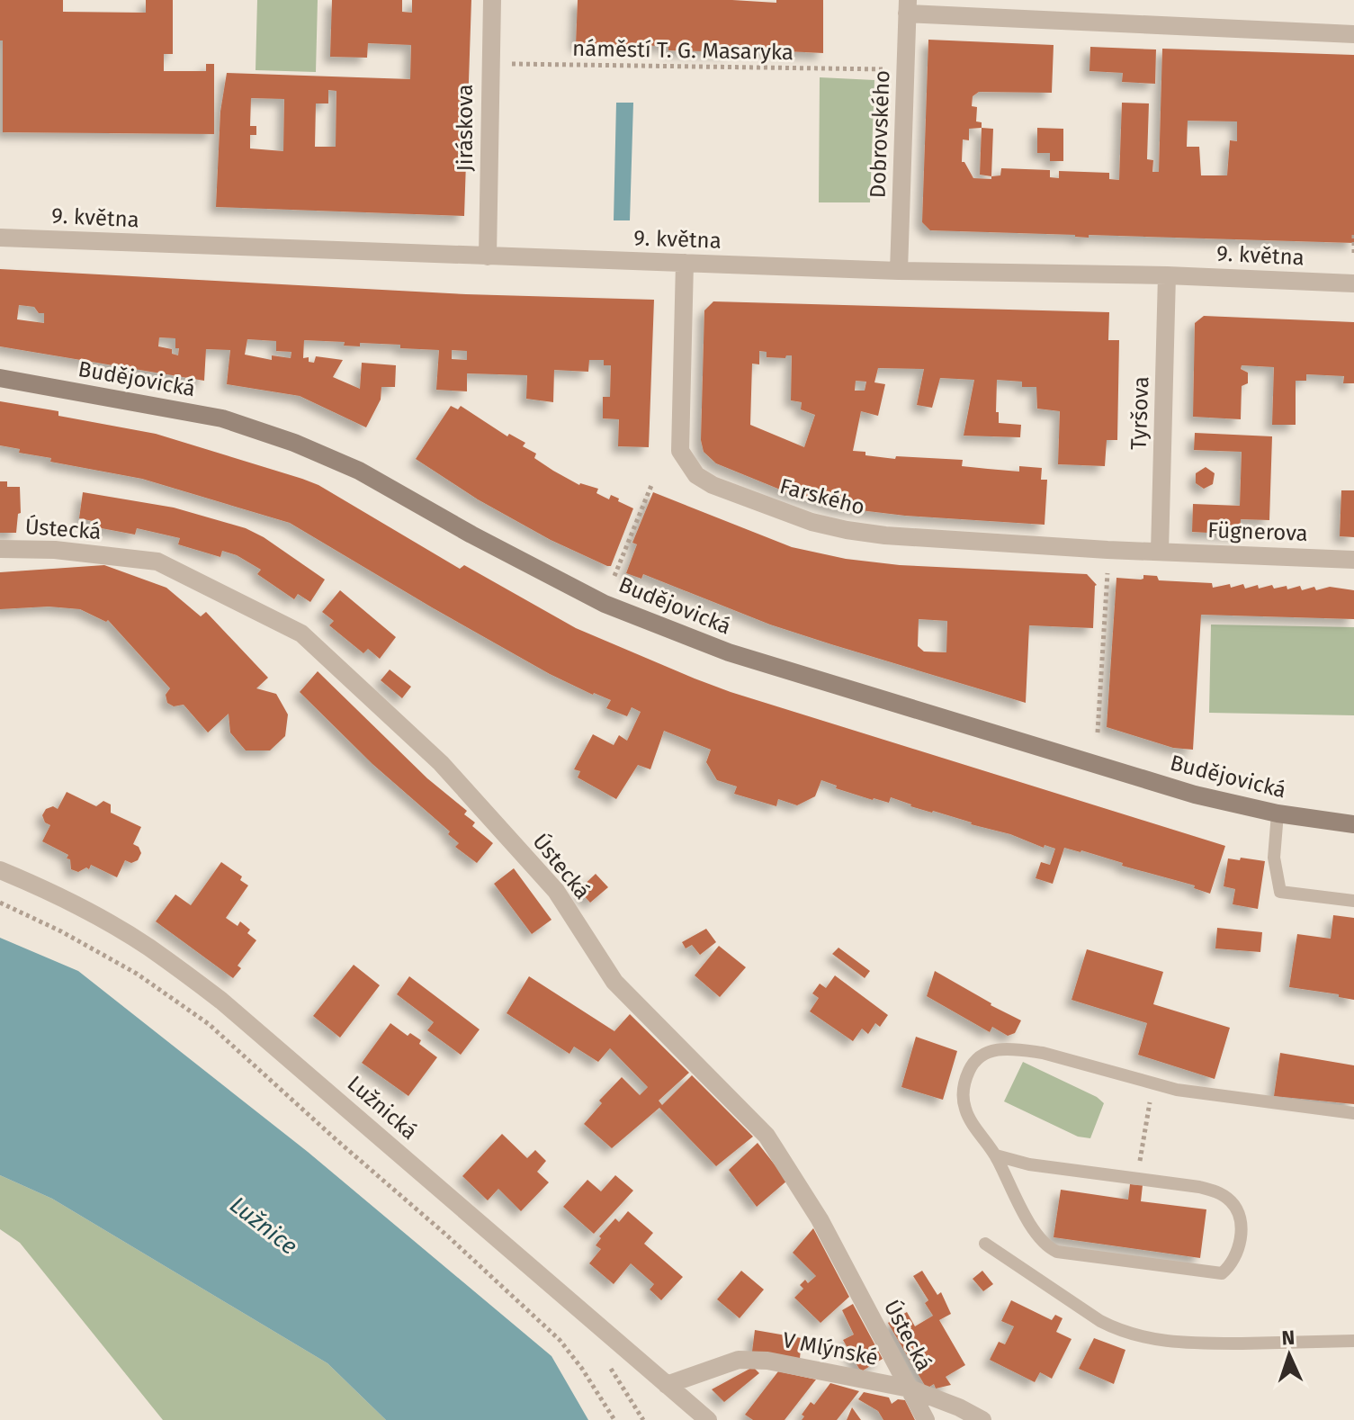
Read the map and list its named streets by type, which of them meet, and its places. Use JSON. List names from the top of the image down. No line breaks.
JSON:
{"streets":{"main road":["Budějovická"],"street":["Jiráskova","Dobrovského","9. května","Tyršova","Farského","Ústecká","Fügnerova","Lužnická","V Mlýnské"],"path":["náměstí T. G. Masaryka"]},"crossings":[["náměstí T. G. Masaryka","Jiráskova"],["Jiráskova","9. května"],["Dobrovského","9. května"],["9. května","Tyršova"],["9. května","Farského"],["Tyršova","Farského"],["Tyršova","Fügnerova"],["Farského","Fügnerova"],["Ústecká","V Mlýnské"],["Lužnická","V Mlýnské"]],"water":["Lužnice"],"north":"top"}
